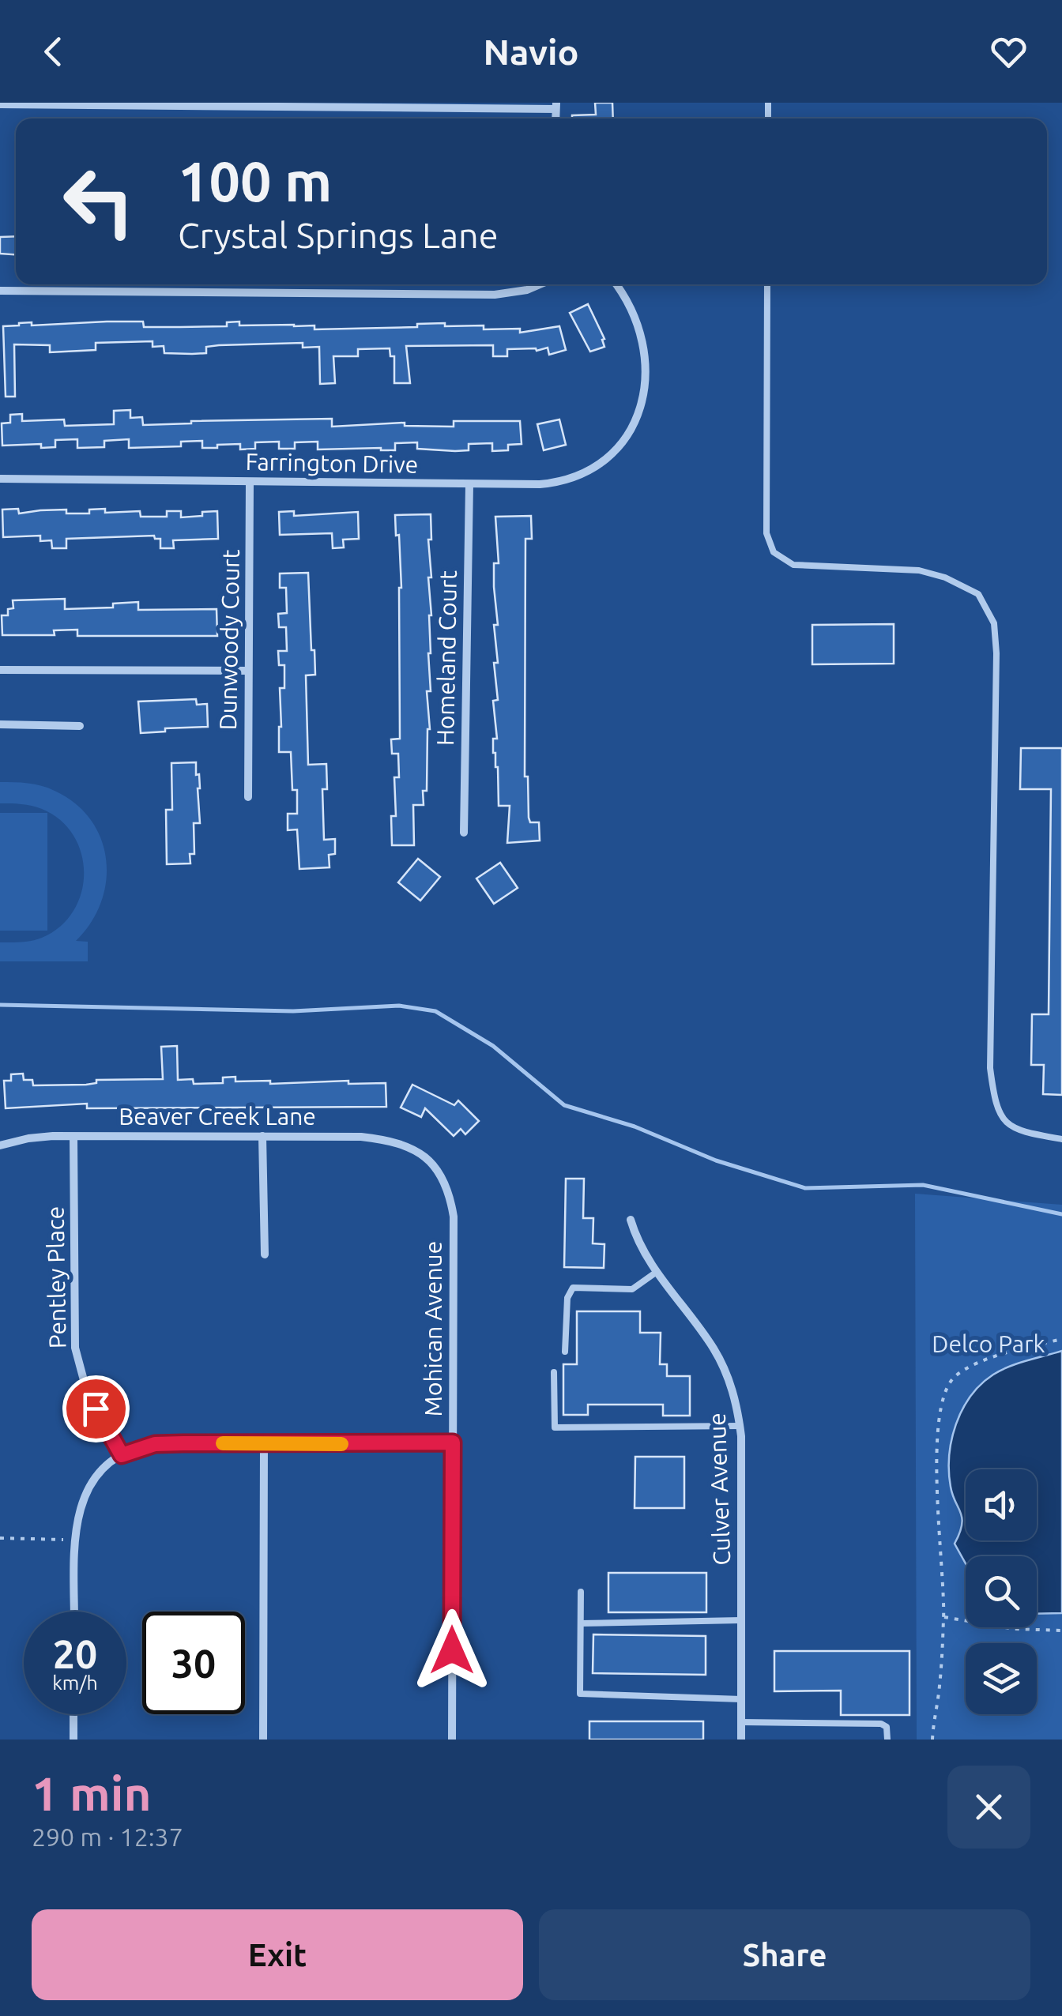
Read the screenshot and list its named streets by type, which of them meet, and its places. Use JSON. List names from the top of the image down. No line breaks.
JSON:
{"streets":{"street":["Farrington Drive","Dunwoody Court","Homeland Court","Beaver Creek Lane","Pentley Place","Mohican Avenue","Culver Avenue"]},"crossings":[["Farrington Drive","Dunwoody Court"],["Farrington Drive","Homeland Court"],["Beaver Creek Lane","Pentley Place"],["Beaver Creek Lane","Mohican Avenue"]],"parks":["Delco Park"],"page":{"header":"Navio","turn":["100 m","Crystal Springs Lane"],"speed":"20 km/h","limit":"30","heading":["1 min","290 m · 12:37"],"buttons":["Exit","Share"]}}
